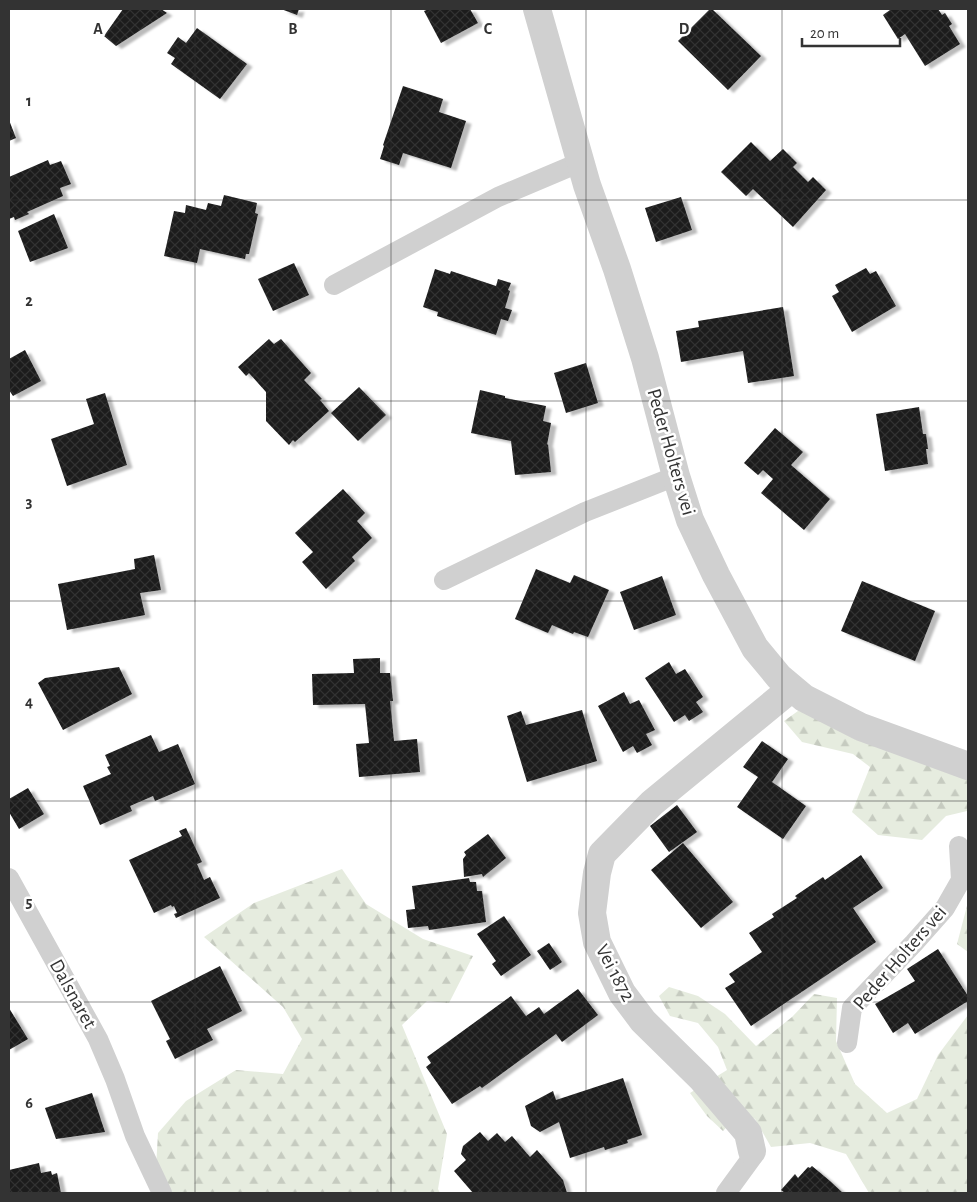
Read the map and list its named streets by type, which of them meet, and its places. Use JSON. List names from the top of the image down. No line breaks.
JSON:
{"streets":{"street":["Peder Holters vei","Vei 1872"],"lane":["Dalsnaret"]},"crossings":[["Peder Holters vei","Vei 1872"]],"scale_bar":"20 m","grid":{"columns":["A","B","C","D"],"rows":["1","2","3","4","5","6"]}}
